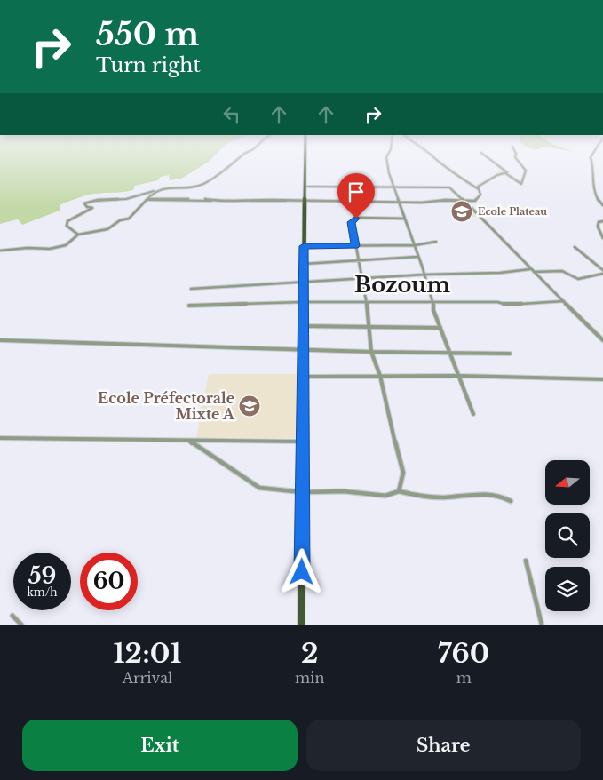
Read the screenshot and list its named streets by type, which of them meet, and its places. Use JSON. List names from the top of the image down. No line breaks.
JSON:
{"districts":["Bozoum"],"places":{"school or university":["Ecole Plateau","Ecole Préfectorale Mixte A"]},"north":"left","page":{"turn":["550 m","Turn right"],"speed":"59 km/h","limit":"60","eta":["12:01","Arrival","2","min","760","m"],"buttons":["Exit","Share"]}}
